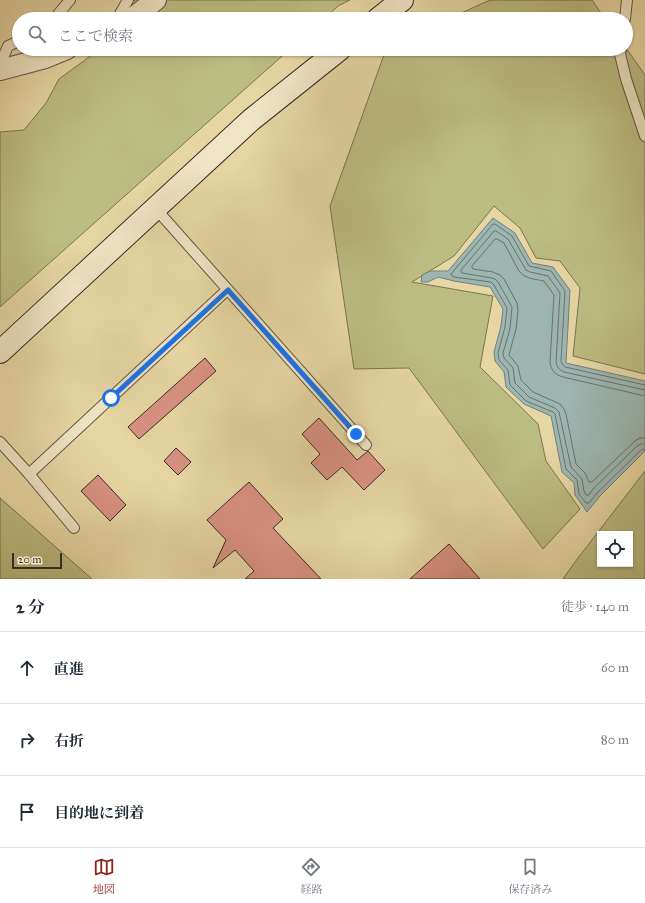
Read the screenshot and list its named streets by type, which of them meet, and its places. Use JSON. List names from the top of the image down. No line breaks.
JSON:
{"scale_bar":"20 m","page":{"search":"ここで検索","scale":"20 m","heading":["2 分","徒歩 · 140 m"],"list":[["直進","60 m"],["右折","80 m"],"目的地に到着"],"nav":["地図","経路","保存済み"]}}
